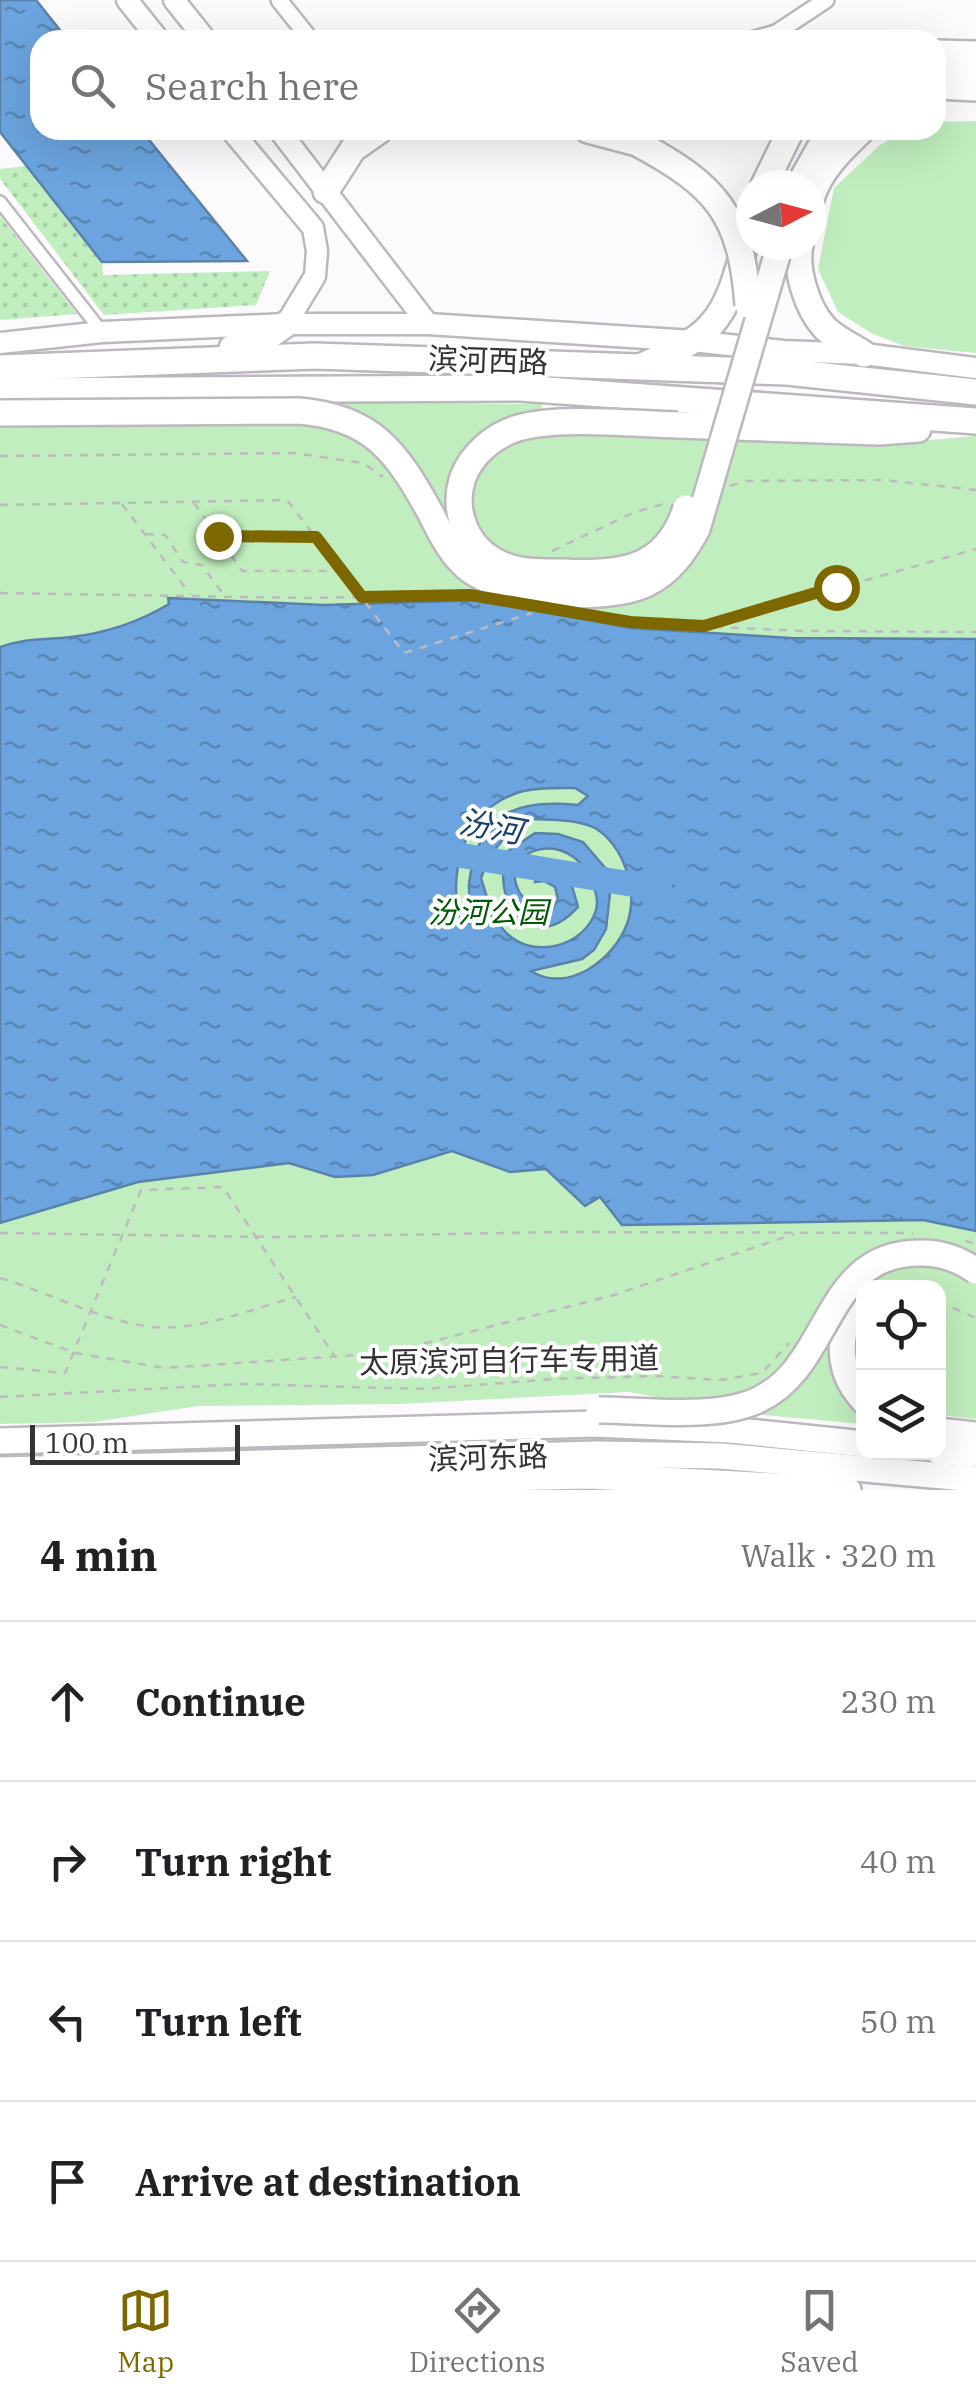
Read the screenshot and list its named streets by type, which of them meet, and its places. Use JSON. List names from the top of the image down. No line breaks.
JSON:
{"streets":{"highway":["滨河西路","滨河东路"],"path":["太原滨河自行车专用道"]},"water":["汾河"],"parks":["汾河公园"],"scale_bar":"100 m","north":"right","page":{"search":"Search here","scale":"100 m","heading":["4 min","Walk · 320 m"],"list":[["Continue","230 m"],["Turn right","40 m"],["Turn left","50 m"],"Arrive at destination"],"nav":["Map","Directions","Saved"]}}
